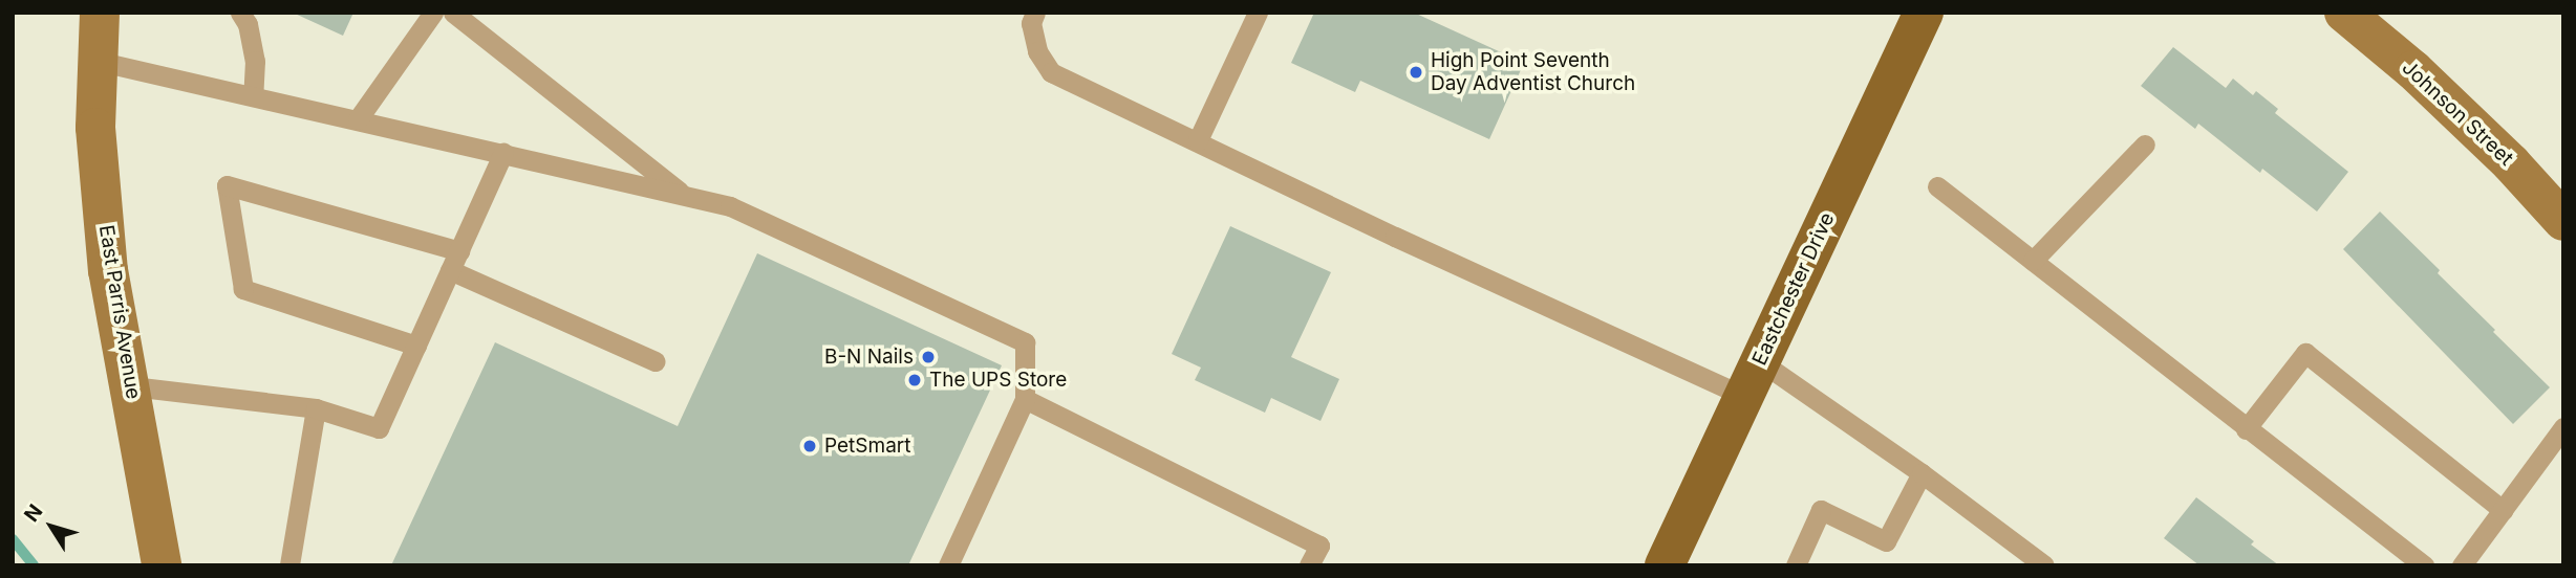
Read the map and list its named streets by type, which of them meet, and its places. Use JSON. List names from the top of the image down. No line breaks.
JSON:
{"streets":{"main road":["Eastchester Drive"],"street":["Johnson Street","East Parris Avenue"]},"places":["High Point Seventh Day Adventist Church","B-N Nails","The UPS Store","PetSmart"],"north":"top left"}
